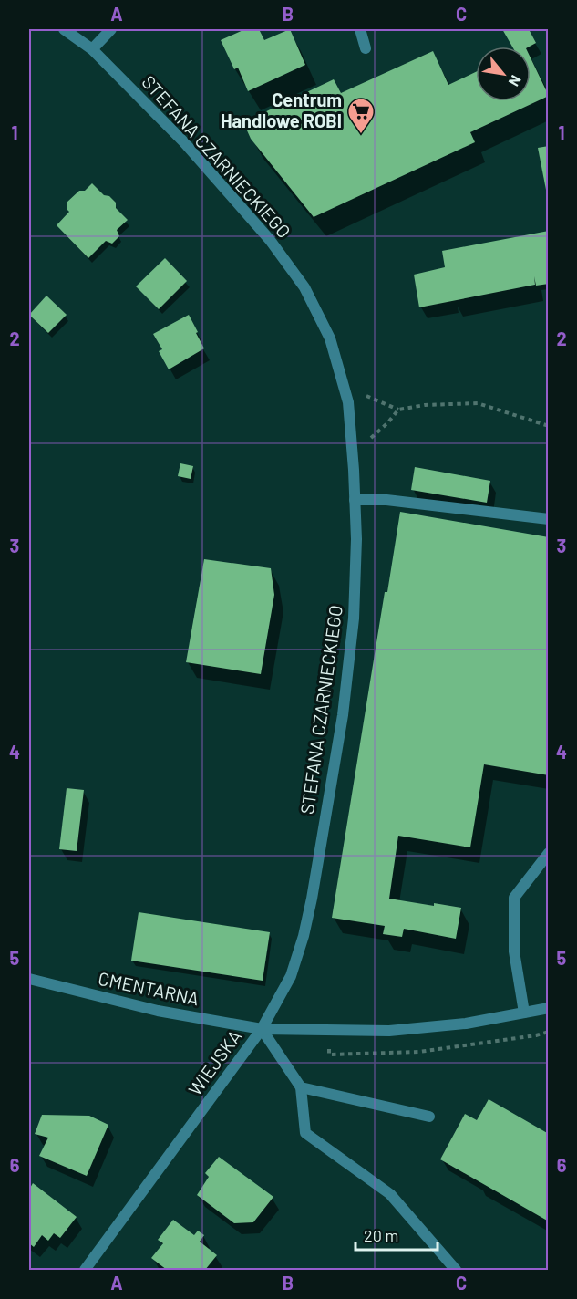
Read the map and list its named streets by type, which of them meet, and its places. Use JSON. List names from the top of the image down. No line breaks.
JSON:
{"streets":{"street":["STEFANA CZARNIECKIEGO","CMENTARNA","WIEJSKA"]},"crossings":[["STEFANA CZARNIECKIEGO","CMENTARNA"],["STEFANA CZARNIECKIEGO","WIEJSKA"],["CMENTARNA","WIEJSKA"]],"places":{"supermarket":["Centrum Handlowe ROBI"]},"scale_bar":"20 m","north":"bottom right","grid":{"columns":["A","B","C"],"rows":["1","2","3","4","5","6"]}}
